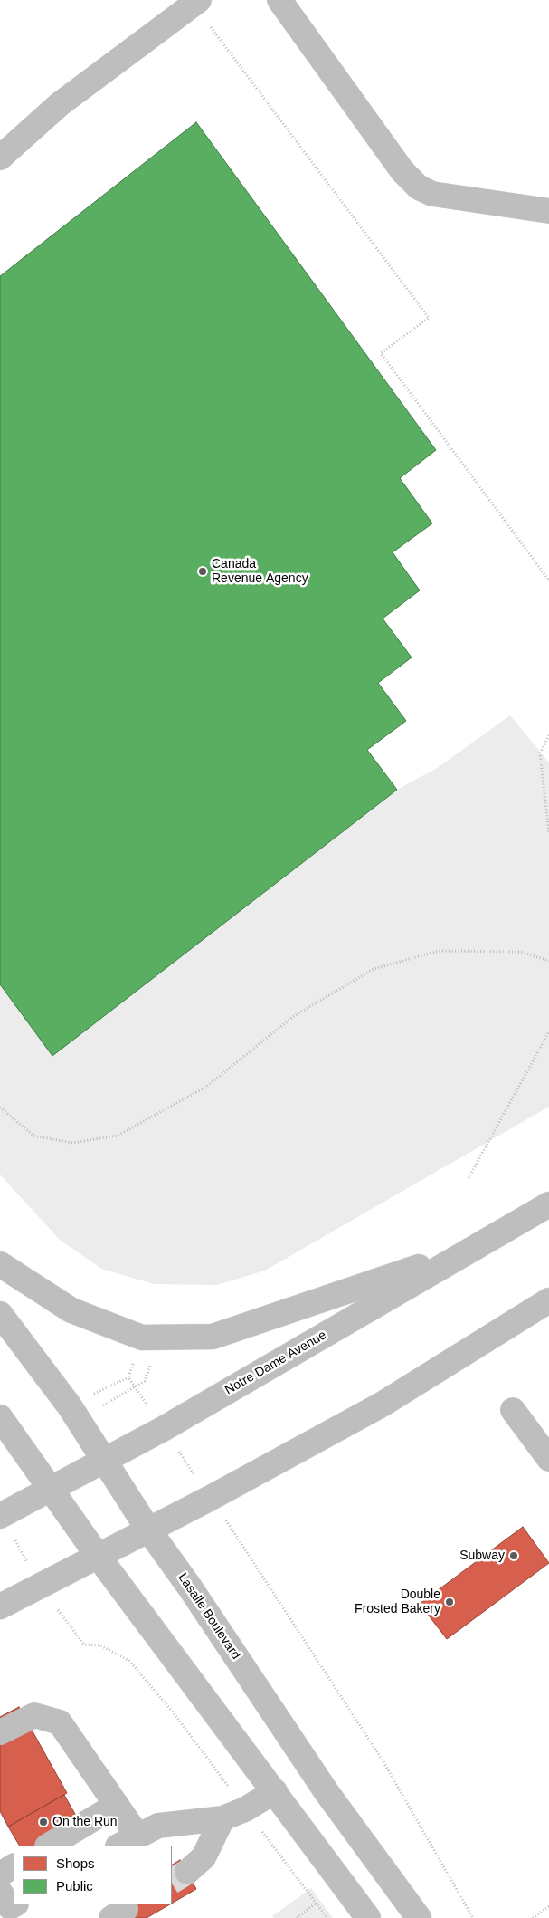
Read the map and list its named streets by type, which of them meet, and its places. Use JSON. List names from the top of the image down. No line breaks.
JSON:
{"streets":{"main road":["Notre Dame Avenue","Lasalle Boulevard"]},"crossings":[["Notre Dame Avenue","Lasalle Boulevard"]],"places":["Canada Revenue Agency","Subway","Double Frosted Bakery","On the Run"],"legend":["Shops","Public"]}
